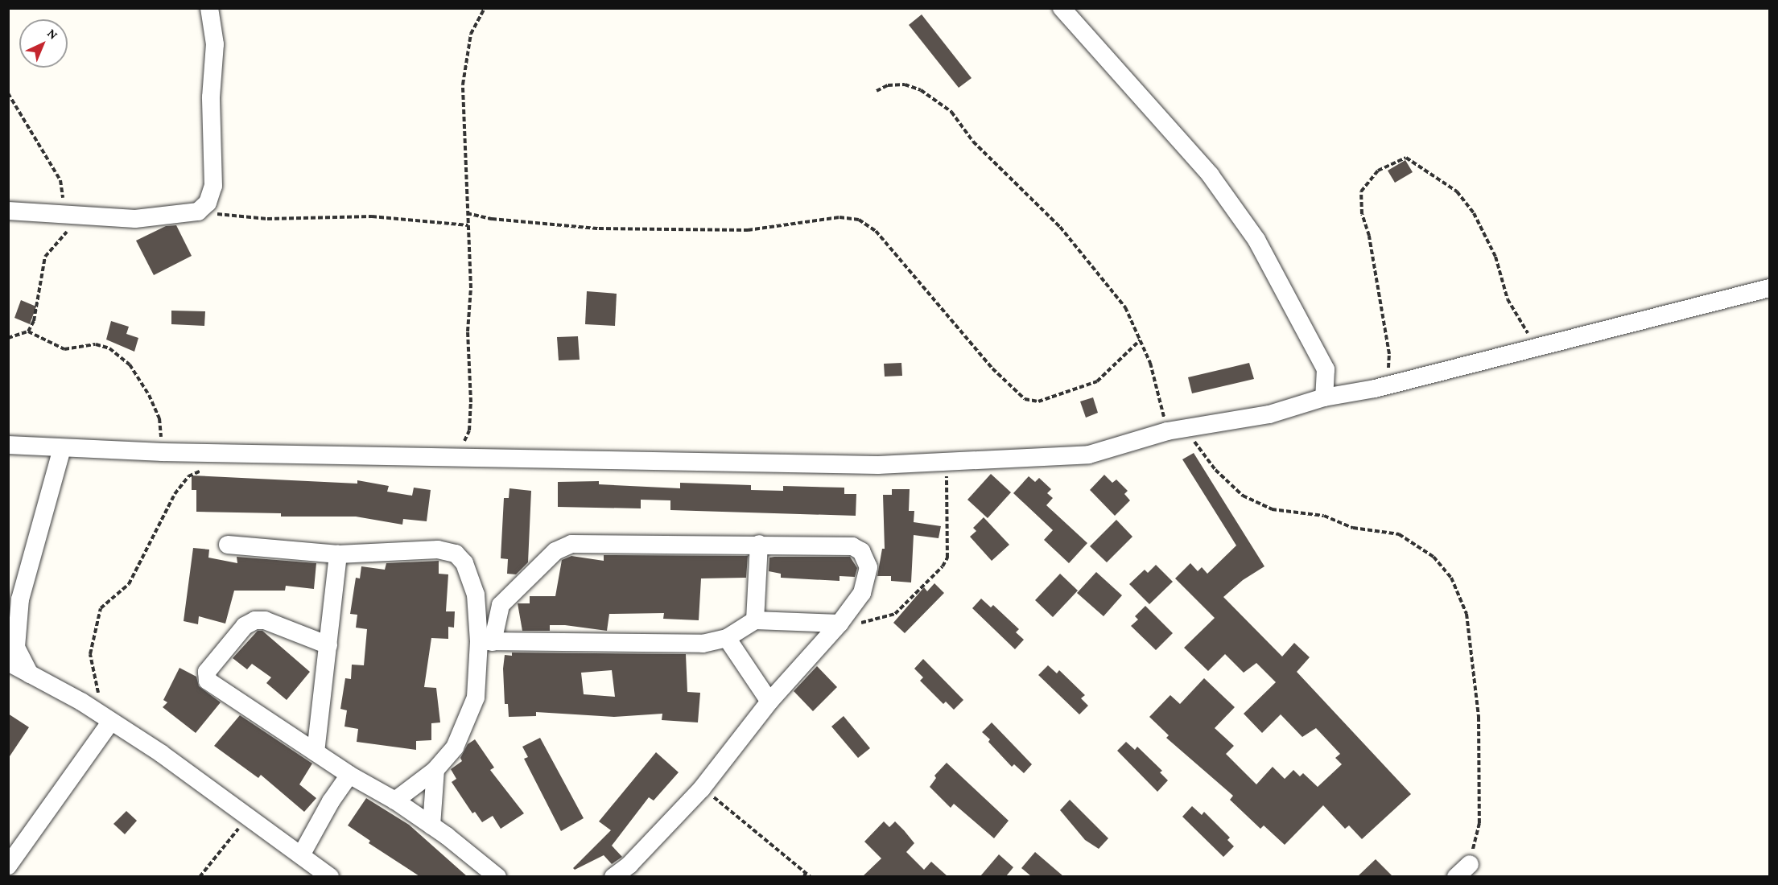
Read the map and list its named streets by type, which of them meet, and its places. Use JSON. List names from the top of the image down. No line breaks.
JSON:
{"north":"top right"}
